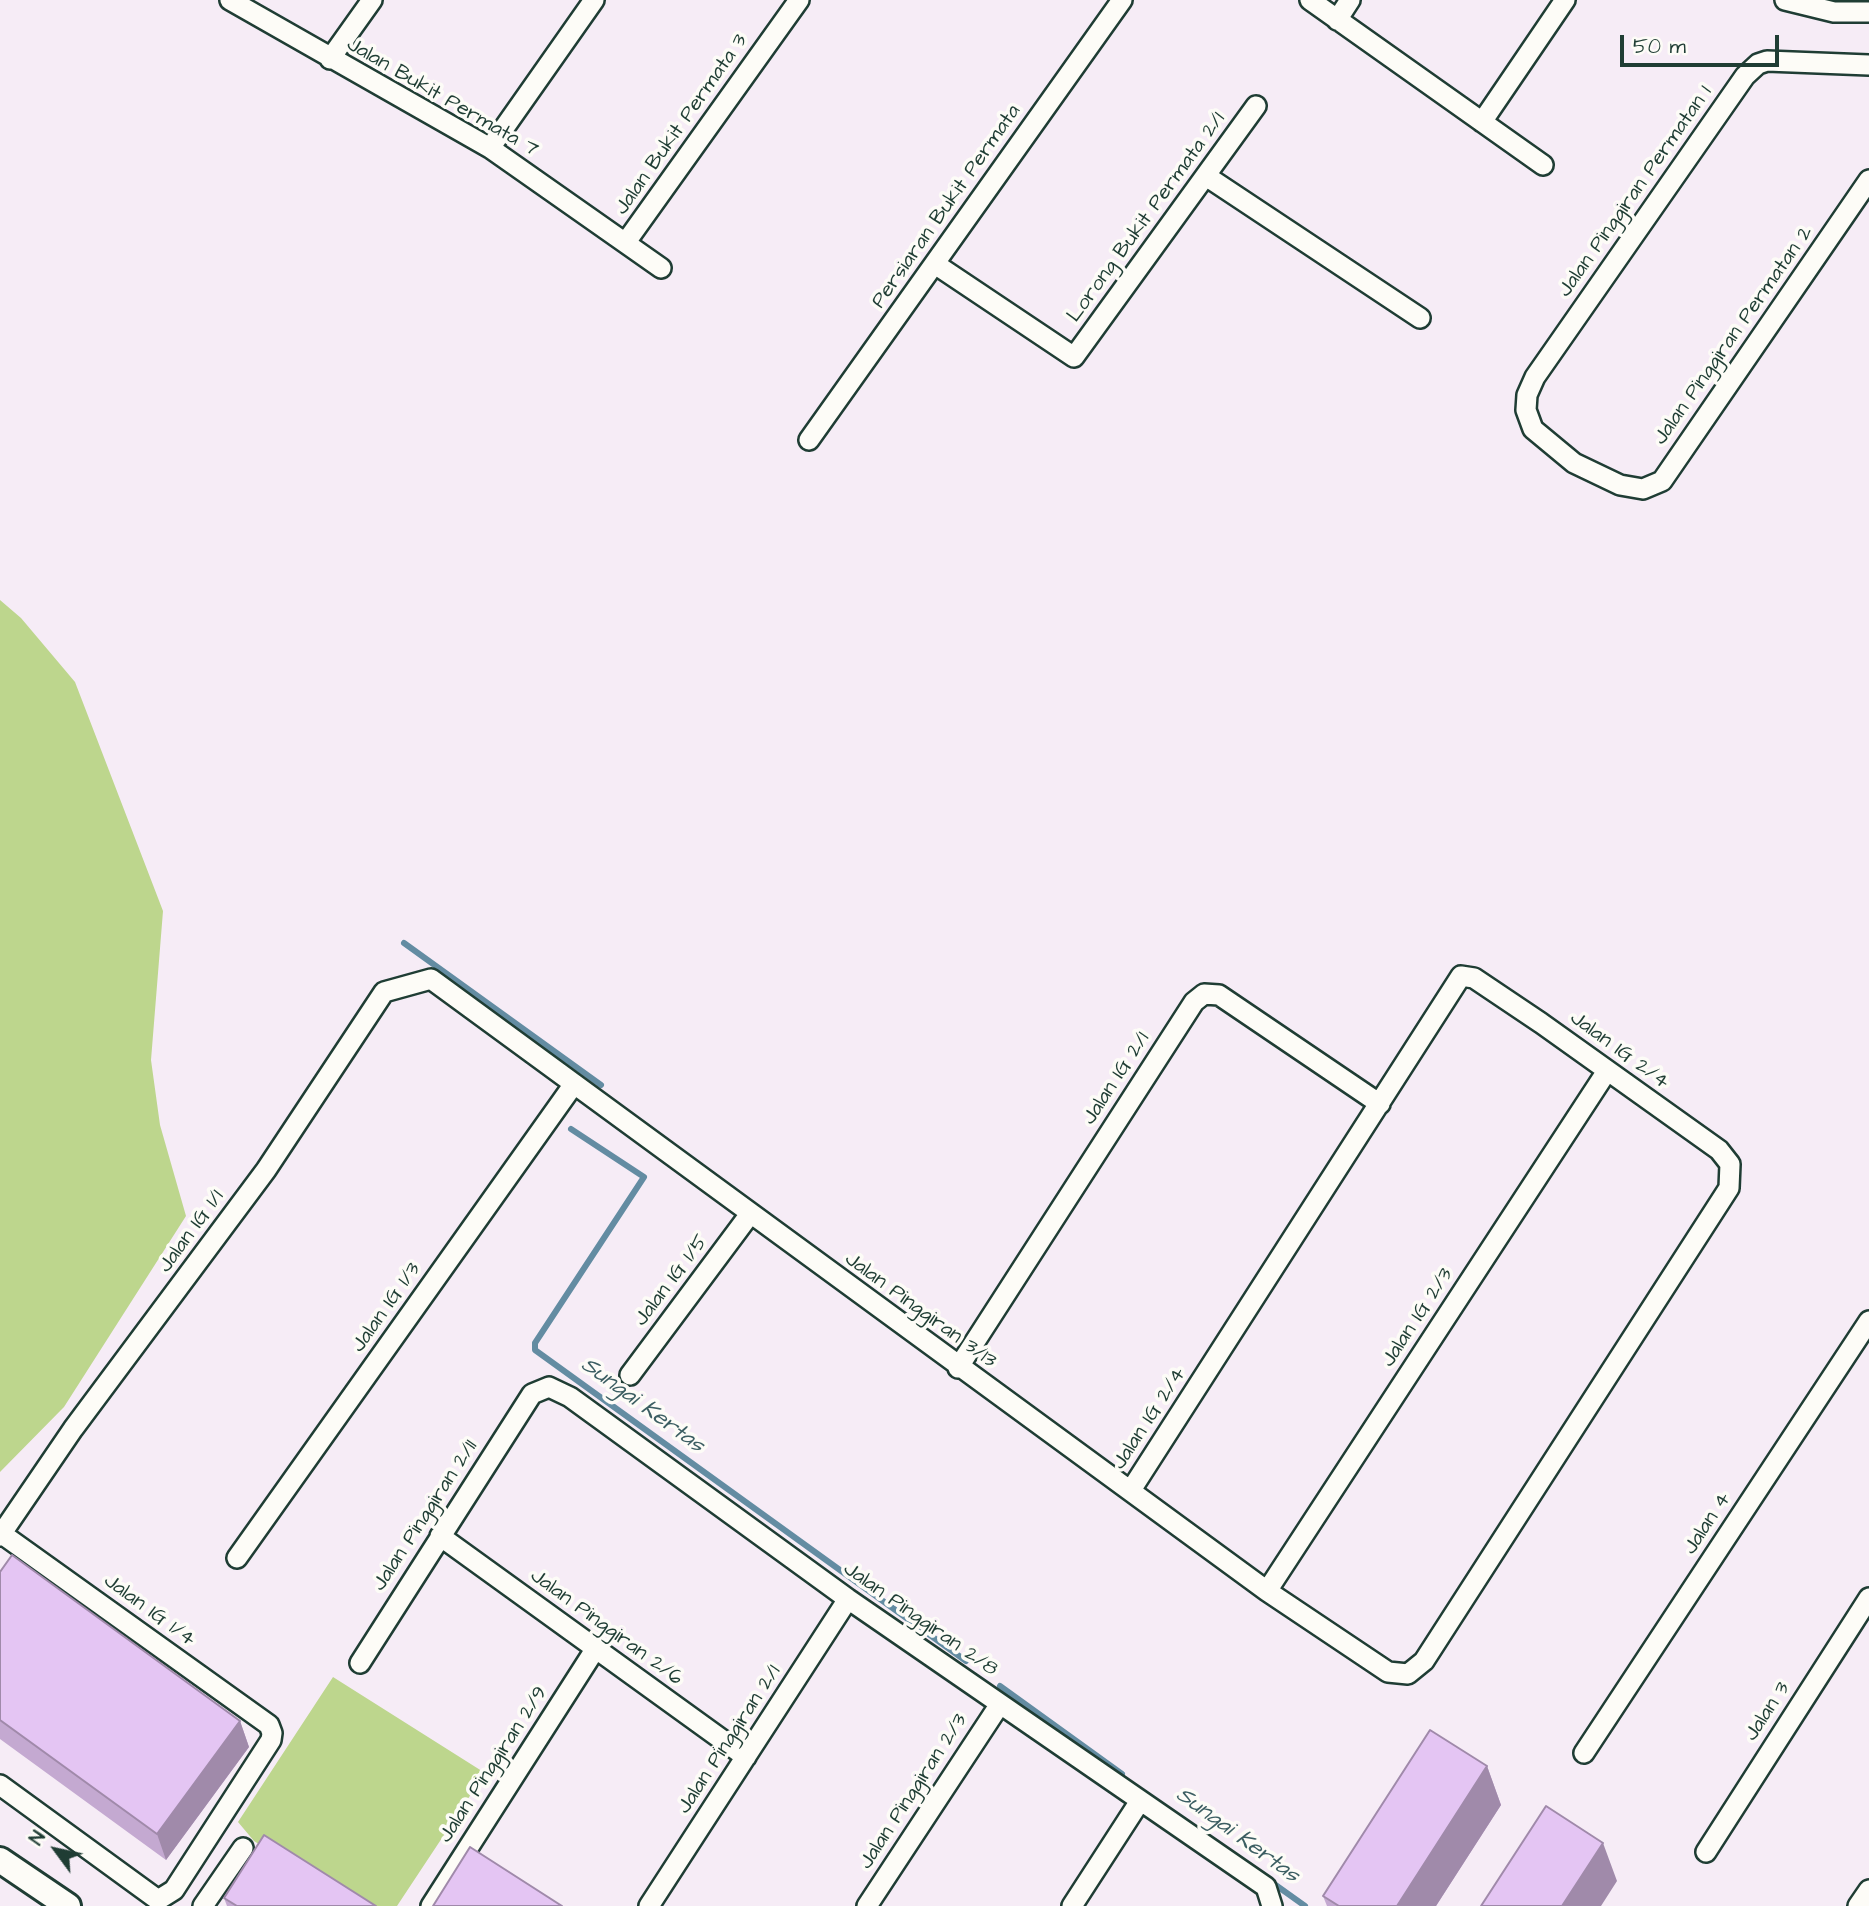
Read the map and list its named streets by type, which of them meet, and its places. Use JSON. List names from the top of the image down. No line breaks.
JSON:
{"streets":{"street":["Jalan Bukit Permata 7","Jalan Bukit Permata 3","Jalan Pinggiran Permatan 1","Persiaran Bukit Permata","Lorong Bukit Permata 2/1","Jalan Pinggiran Permatan 2","Jalan IG 2/4","Jalan IG 2/1","Jalan IG 1/1","Jalan IG 1/5","Jalan IG 1/3","Jalan Pinggiran 3/13","Jalan IG 2/3","Jalan Pinggiran 2/11","Jalan 4","Jalan IG 1/4","Jalan Pinggiran 2/8","Jalan Pinggiran 2/6","Jalan 3","Jalan Pinggiran 2/1","Jalan Pinggiran 2/9","Jalan Pinggiran 2/3"]},"crossings":[["Jalan Bukit Permata 7","Jalan Bukit Permata 3"],["Jalan Pinggiran Permatan 1","Jalan Pinggiran Permatan 2"],["Persiaran Bukit Permata","Lorong Bukit Permata 2/1"],["Jalan IG 2/4","Jalan IG 2/1"],["Jalan IG 2/4","Jalan Pinggiran 3/13"],["Jalan IG 2/4","Jalan IG 2/3"],["Jalan IG 2/1","Jalan Pinggiran 3/13"],["Jalan IG 1/1","Jalan Pinggiran 3/13"],["Jalan IG 1/1","Jalan IG 1/4"],["Jalan IG 1/5","Jalan Pinggiran 3/13"],["Jalan IG 1/3","Jalan Pinggiran 3/13"],["Jalan Pinggiran 3/13","Jalan IG 2/3"],["Jalan Pinggiran 2/11","Jalan Pinggiran 2/8"],["Jalan Pinggiran 2/11","Jalan Pinggiran 2/6"],["Jalan Pinggiran 2/8","Jalan Pinggiran 2/1"],["Jalan Pinggiran 2/8","Jalan Pinggiran 2/3"],["Jalan Pinggiran 2/6","Jalan Pinggiran 2/1"],["Jalan Pinggiran 2/6","Jalan Pinggiran 2/9"]],"water":["Sungai Kertas"],"scale_bar":"50 m","north":"top left"}
